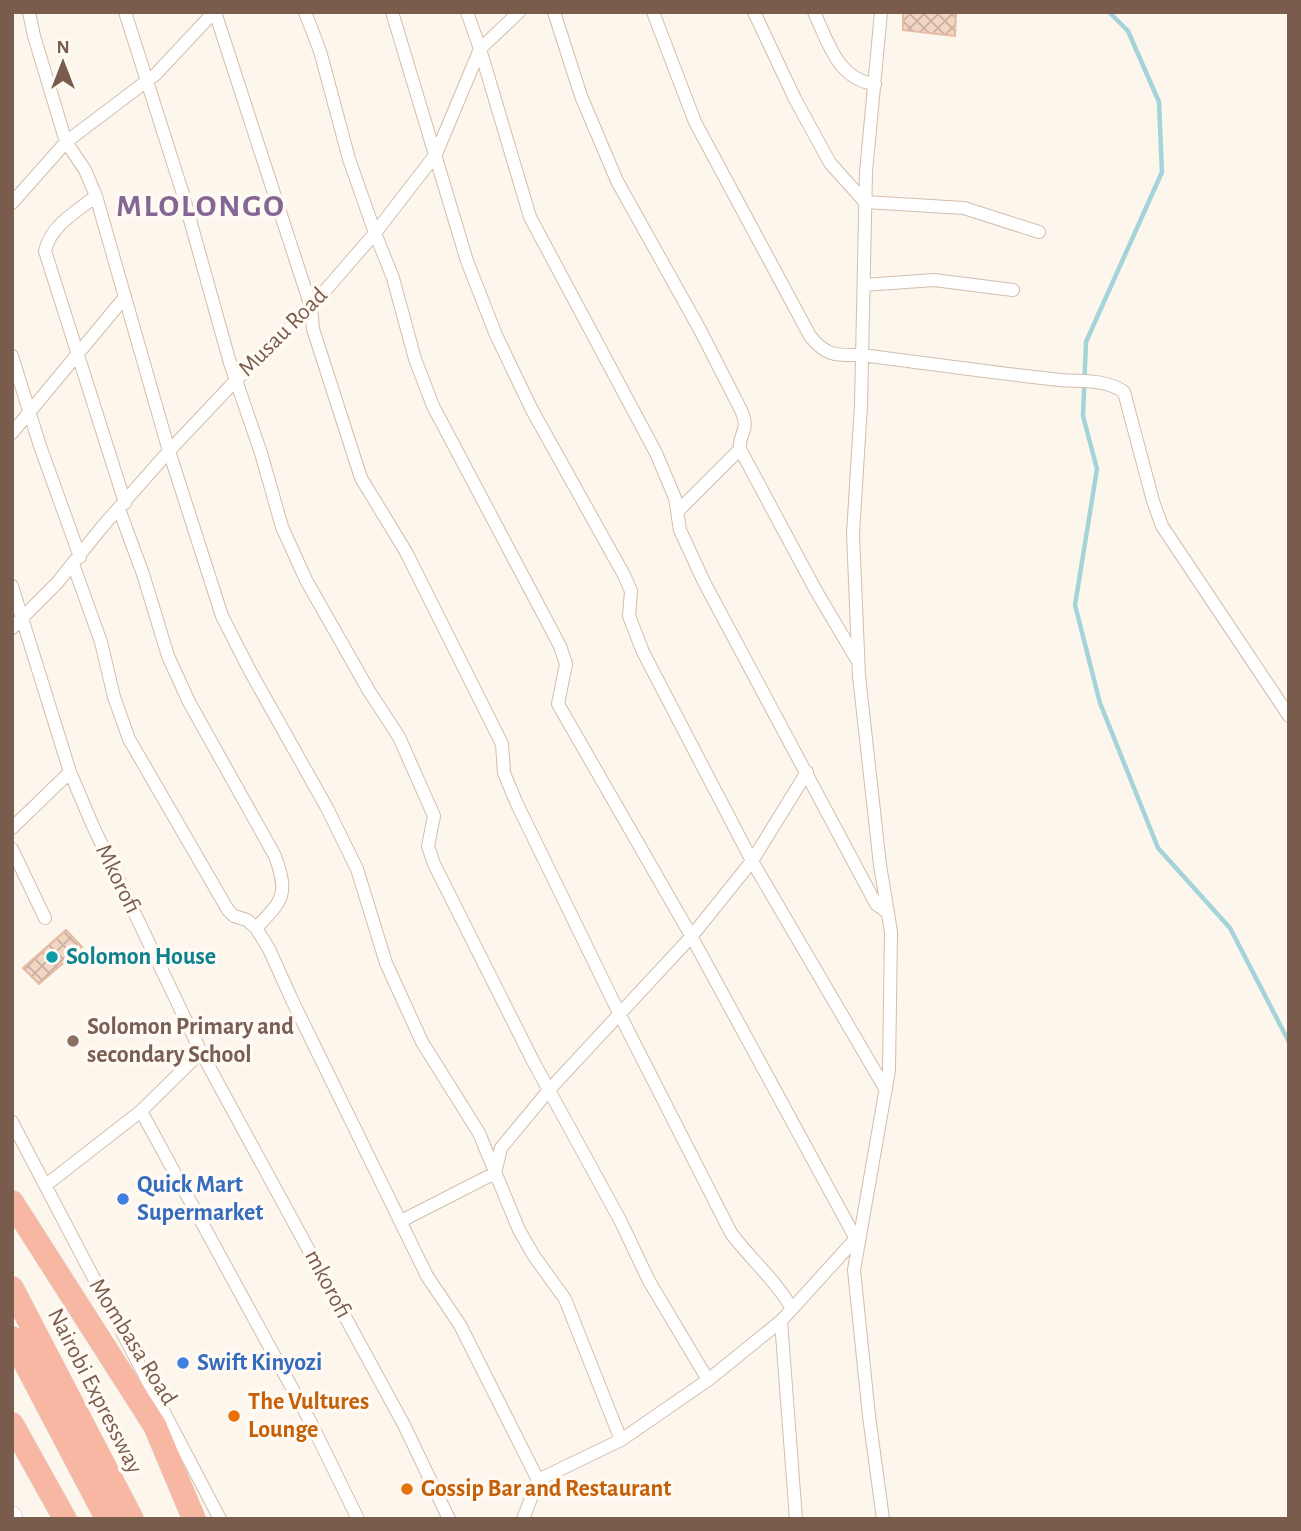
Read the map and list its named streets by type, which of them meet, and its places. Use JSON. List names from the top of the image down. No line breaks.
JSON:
{"streets":{"highway":["Mombasa Road","Nairobi Expressway"],"street":["Musau Road","Mkorofi","mkorofi"]},"crossings":[["Musau Road","Mkorofi"],["Mkorofi","mkorofi"]],"districts":["MLOLONGO"],"places":["Solomon House","Solomon Primary and secondary School","Quick Mart Supermarket","Swift Kinyozi","The Vultures Lounge","Gossip Bar and Restaurant"],"north":"top"}
